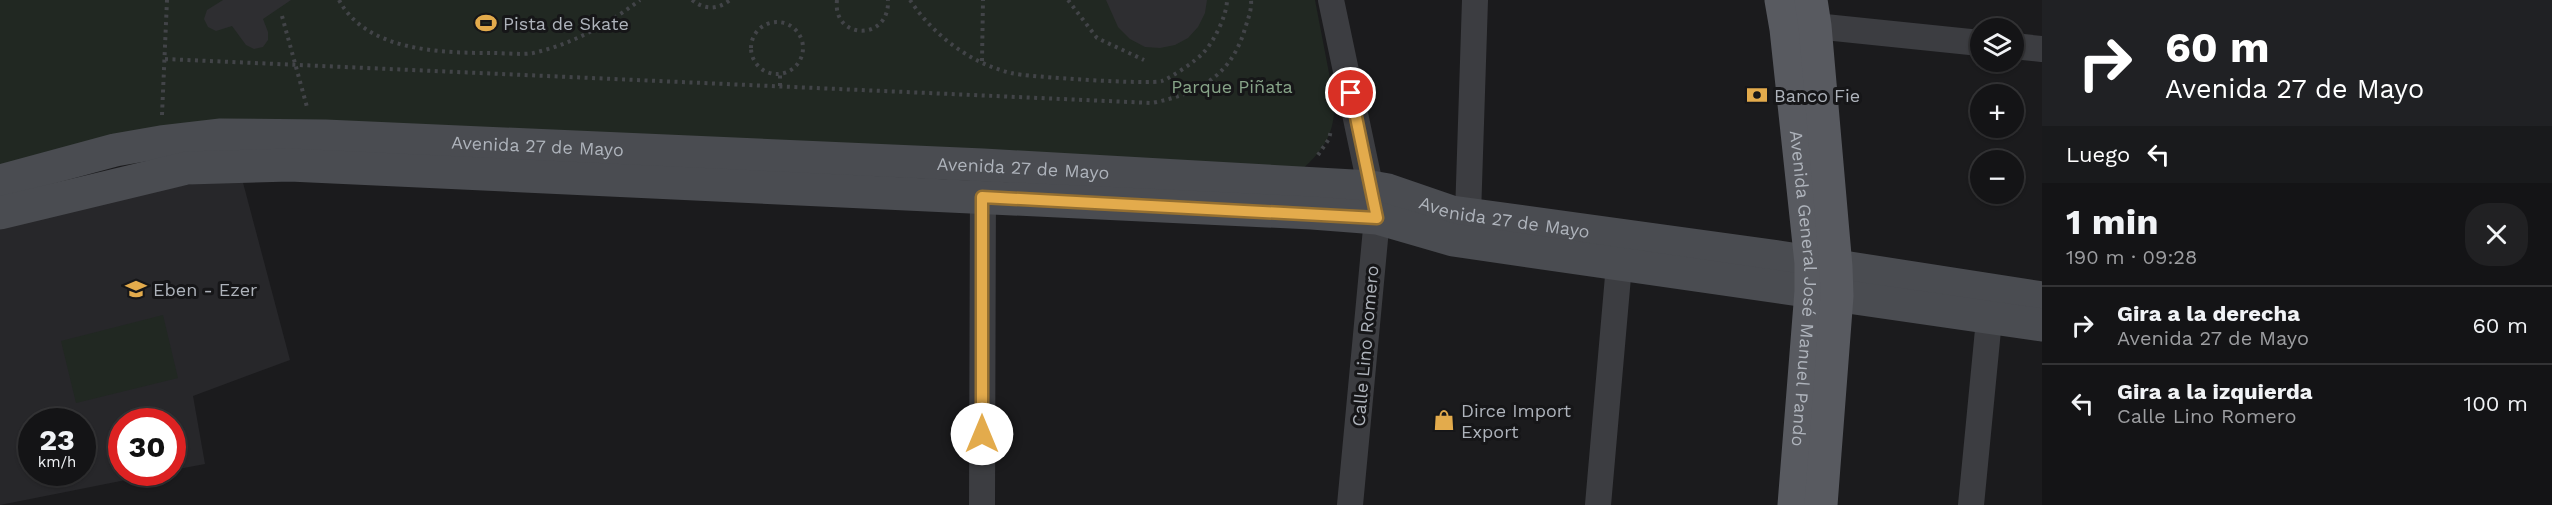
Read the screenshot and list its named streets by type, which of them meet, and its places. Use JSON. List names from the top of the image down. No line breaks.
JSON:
{"streets":{"main road":["Avenida 27 de Mayo","Avenida General José Manuel Pando"],"street":["Calle Lino Romero"]},"crossings":[["Avenida 27 de Mayo","Avenida General José Manuel Pando"],["Avenida 27 de Mayo","Calle Lino Romero"]],"parks":["Parque Piñata"],"places":{"sports":["Pista de Skate"],"bank":["Banco Fie"],"school or university":["Eben - Ezer"],"shop":["Dirce Import Export"]},"page":{"turn":["60 m","Avenida 27 de Mayo"],"map_buttons":["+","−"],"then":"Luego","heading":["1 min","190 m · 09:28"],"list":[{"name":"Gira a la derecha","note":"Avenida 27 de Mayo","value":"60 m"},{"name":"Gira a la izquierda","note":"Calle Lino Romero","value":"100 m"}],"speed":"23 km/h","limit":"30"}}
